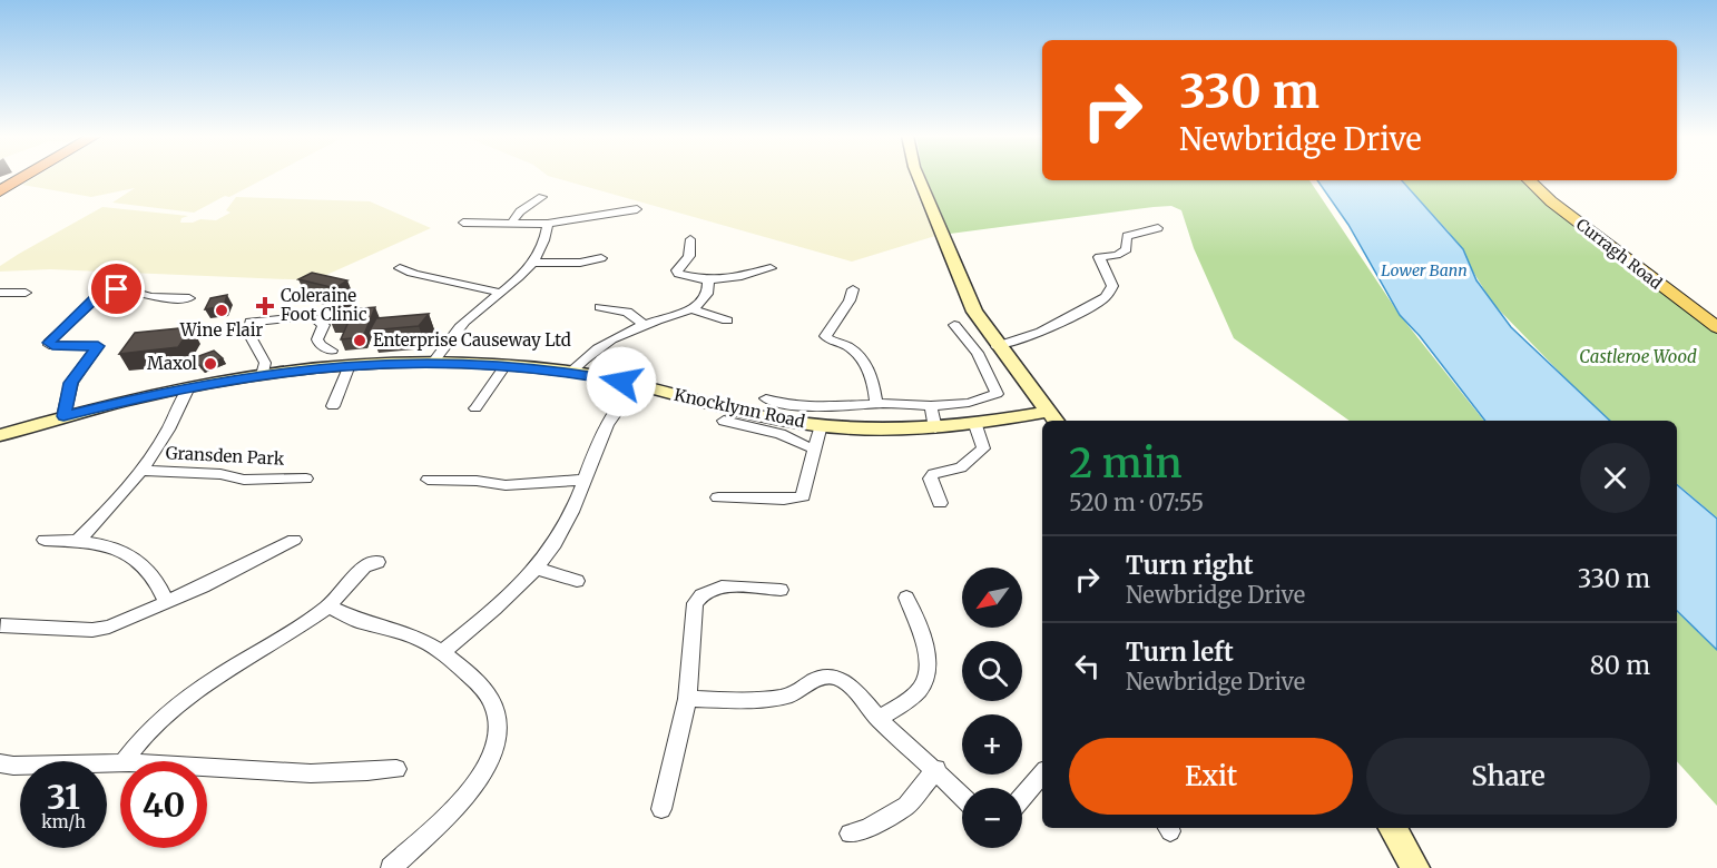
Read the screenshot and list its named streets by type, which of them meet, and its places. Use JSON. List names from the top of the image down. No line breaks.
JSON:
{"streets":{"main road":["Curragh Road"],"street":["Knocklynn Road","Gransden Park"]},"crossings":[["Knocklynn Road","Gransden Park"]],"water":["Lower Bann"],"parks":["Castleroe Wood"],"places":{"health":["Coleraine Foot Clinic"],"other":["Wine Flair","Enterprise Causeway Ltd","Maxol"]},"north":"bottom left","page":{"turn":["330 m","Newbridge Drive"],"heading":["2 min","520 m · 07:55"],"list":[{"name":"Turn right","note":"Newbridge Drive","value":"330 m"},{"name":"Turn left","note":"Newbridge Drive","value":"80 m"}],"map_buttons":["+","−"],"buttons":["Exit","Share"],"speed":"31 km/h","limit":"40"}}
